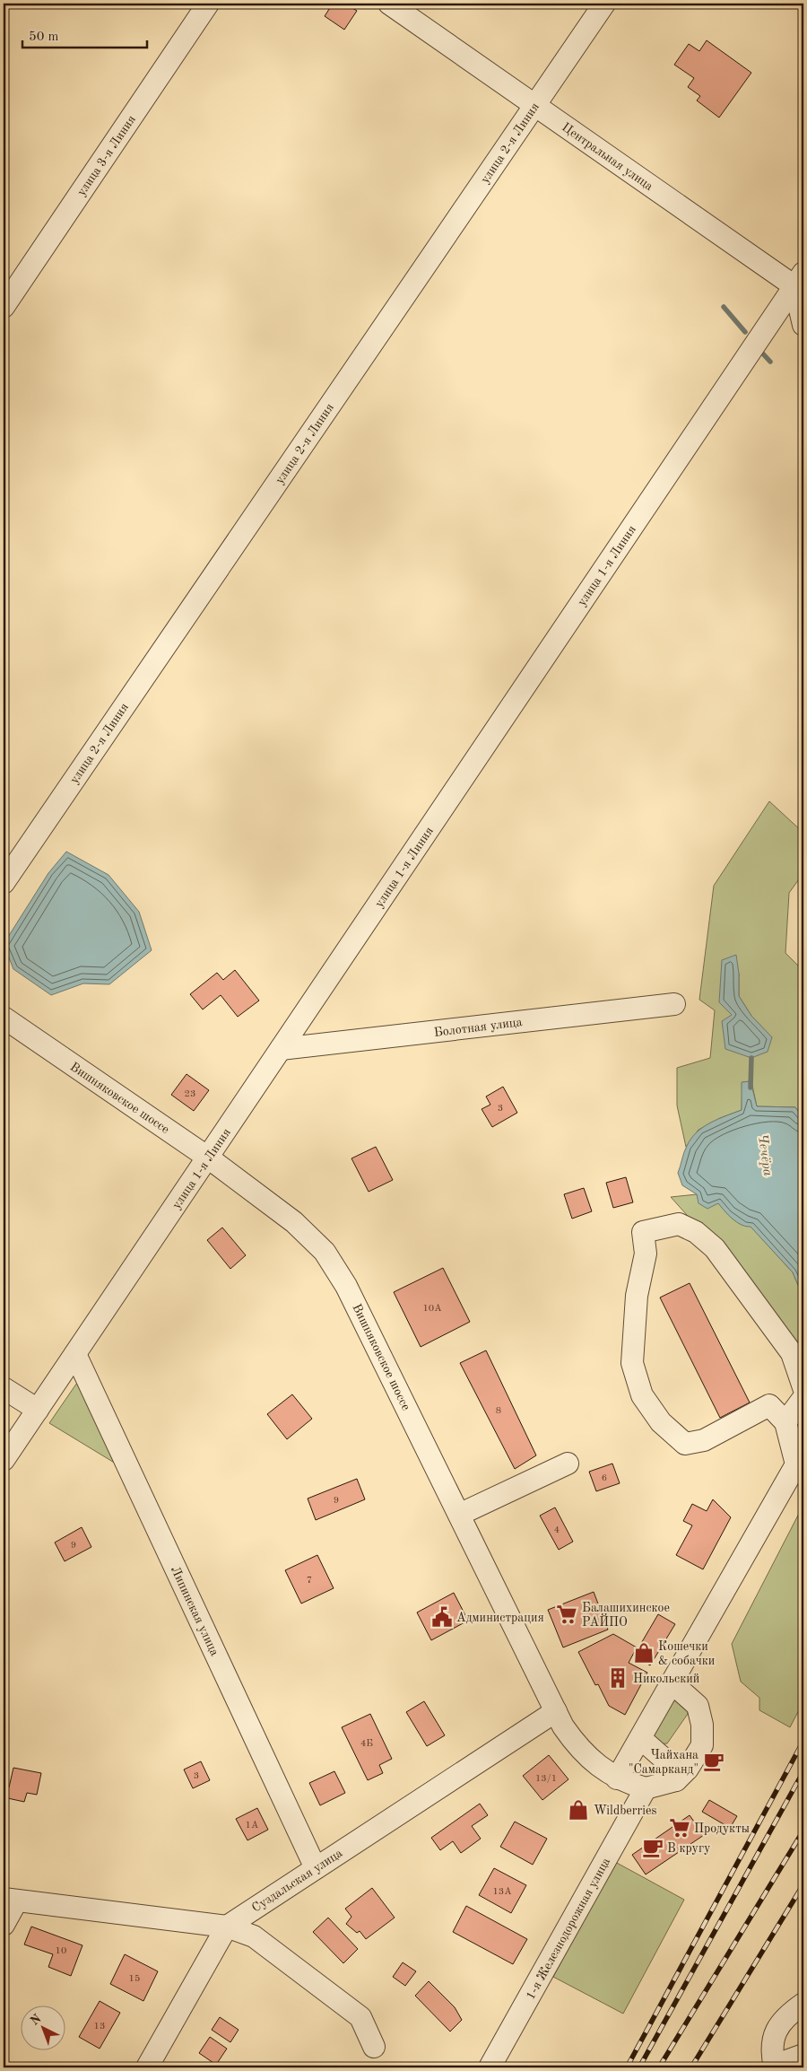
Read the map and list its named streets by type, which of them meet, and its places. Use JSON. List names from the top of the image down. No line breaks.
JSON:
{"streets":{"street":["улица 2-я Линия","улица 3-я Линия","Центральная улица","улица 1-я Линия","Болотная улица","Вишняковское шоссе","Липинская улица","Суздальская улица","1-я Железнодорожная улица"]},"crossings":[["улица 2-я Линия","Центральная улица"],["Центральная улица","улица 1-я Линия"],["улица 1-я Линия","Болотная улица"],["улица 1-я Линия","Вишняковское шоссе"],["улица 1-я Линия","Липинская улица"],["Вишняковское шоссе","Суздальская улица"],["Вишняковское шоссе","1-я Железнодорожная улица"],["Липинская улица","Суздальская улица"]],"water":["Чечёра"],"places":{"supermarket":["Балашихинское РАЙПО","Продукты"],"public building":["Администрация"],"shop":["Кошечки & собачки","Wildberries"],"building":["Никольский"],"cafe":["Чайхана \"Самарканд\"","В кругу"]},"house_numbers":["23","3","10А","8","6","9","4","9","7","4Б","3","13/1","1А","13А","10","15","13"],"scale_bar":"50 m","north":"top left"}
